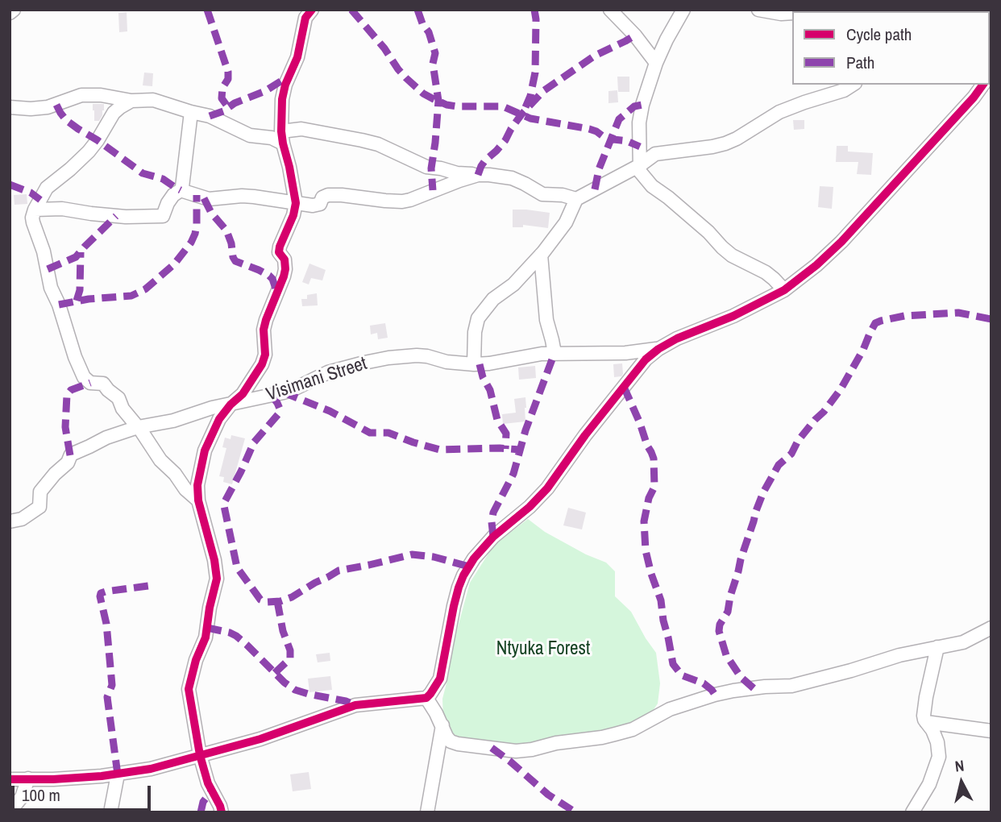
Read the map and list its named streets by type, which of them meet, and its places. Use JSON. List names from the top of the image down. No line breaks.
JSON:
{"streets":{"street":["Visimani Street"]},"parks":["Ntyuka Forest"],"legend":["Cycle path","Path"],"scale_bar":"100 m","north":"top"}
